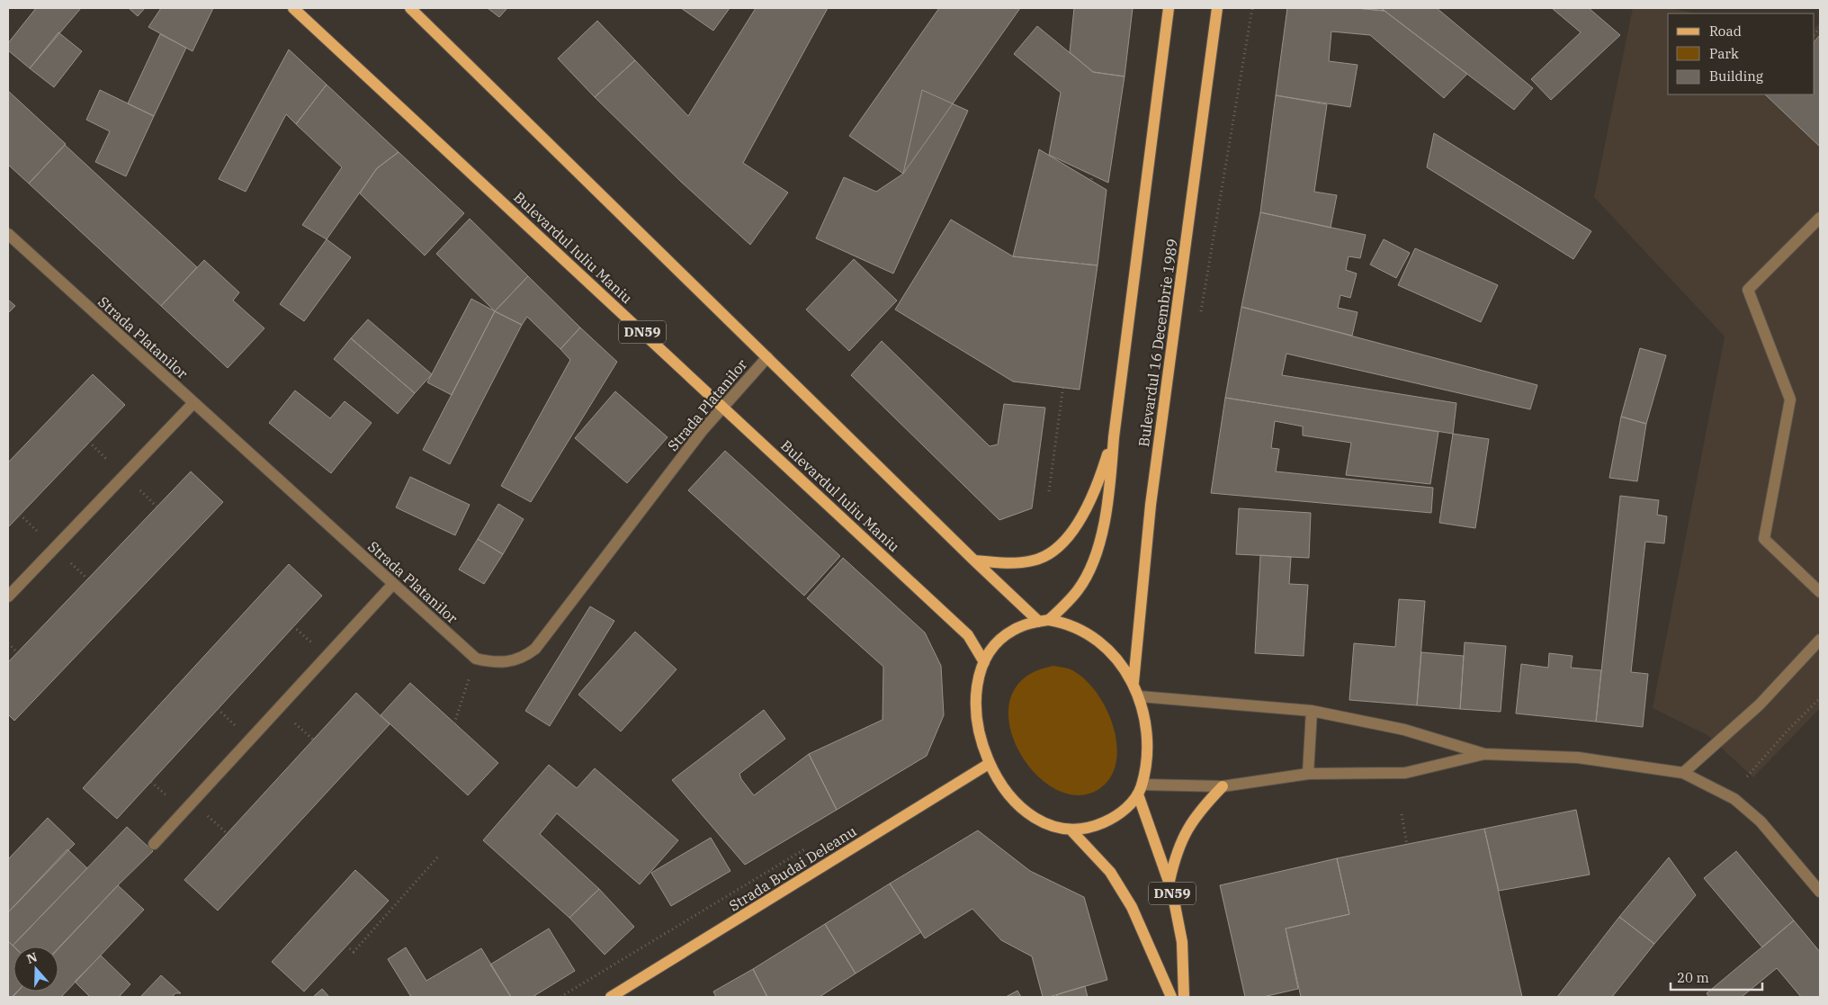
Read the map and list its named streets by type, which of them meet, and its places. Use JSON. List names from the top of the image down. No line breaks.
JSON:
{"streets":{"main road":["Bulevardul Iuliu Maniu","DN59","Bulevardul 16 Decembrie 1989","Strada Budai Deleanu"],"street":["Strada Platanilor"]},"crossings":[["Bulevardul Iuliu Maniu","Strada Platanilor"]],"legend":["Road","Park","Building"],"scale_bar":"20 m","north":"top"}
